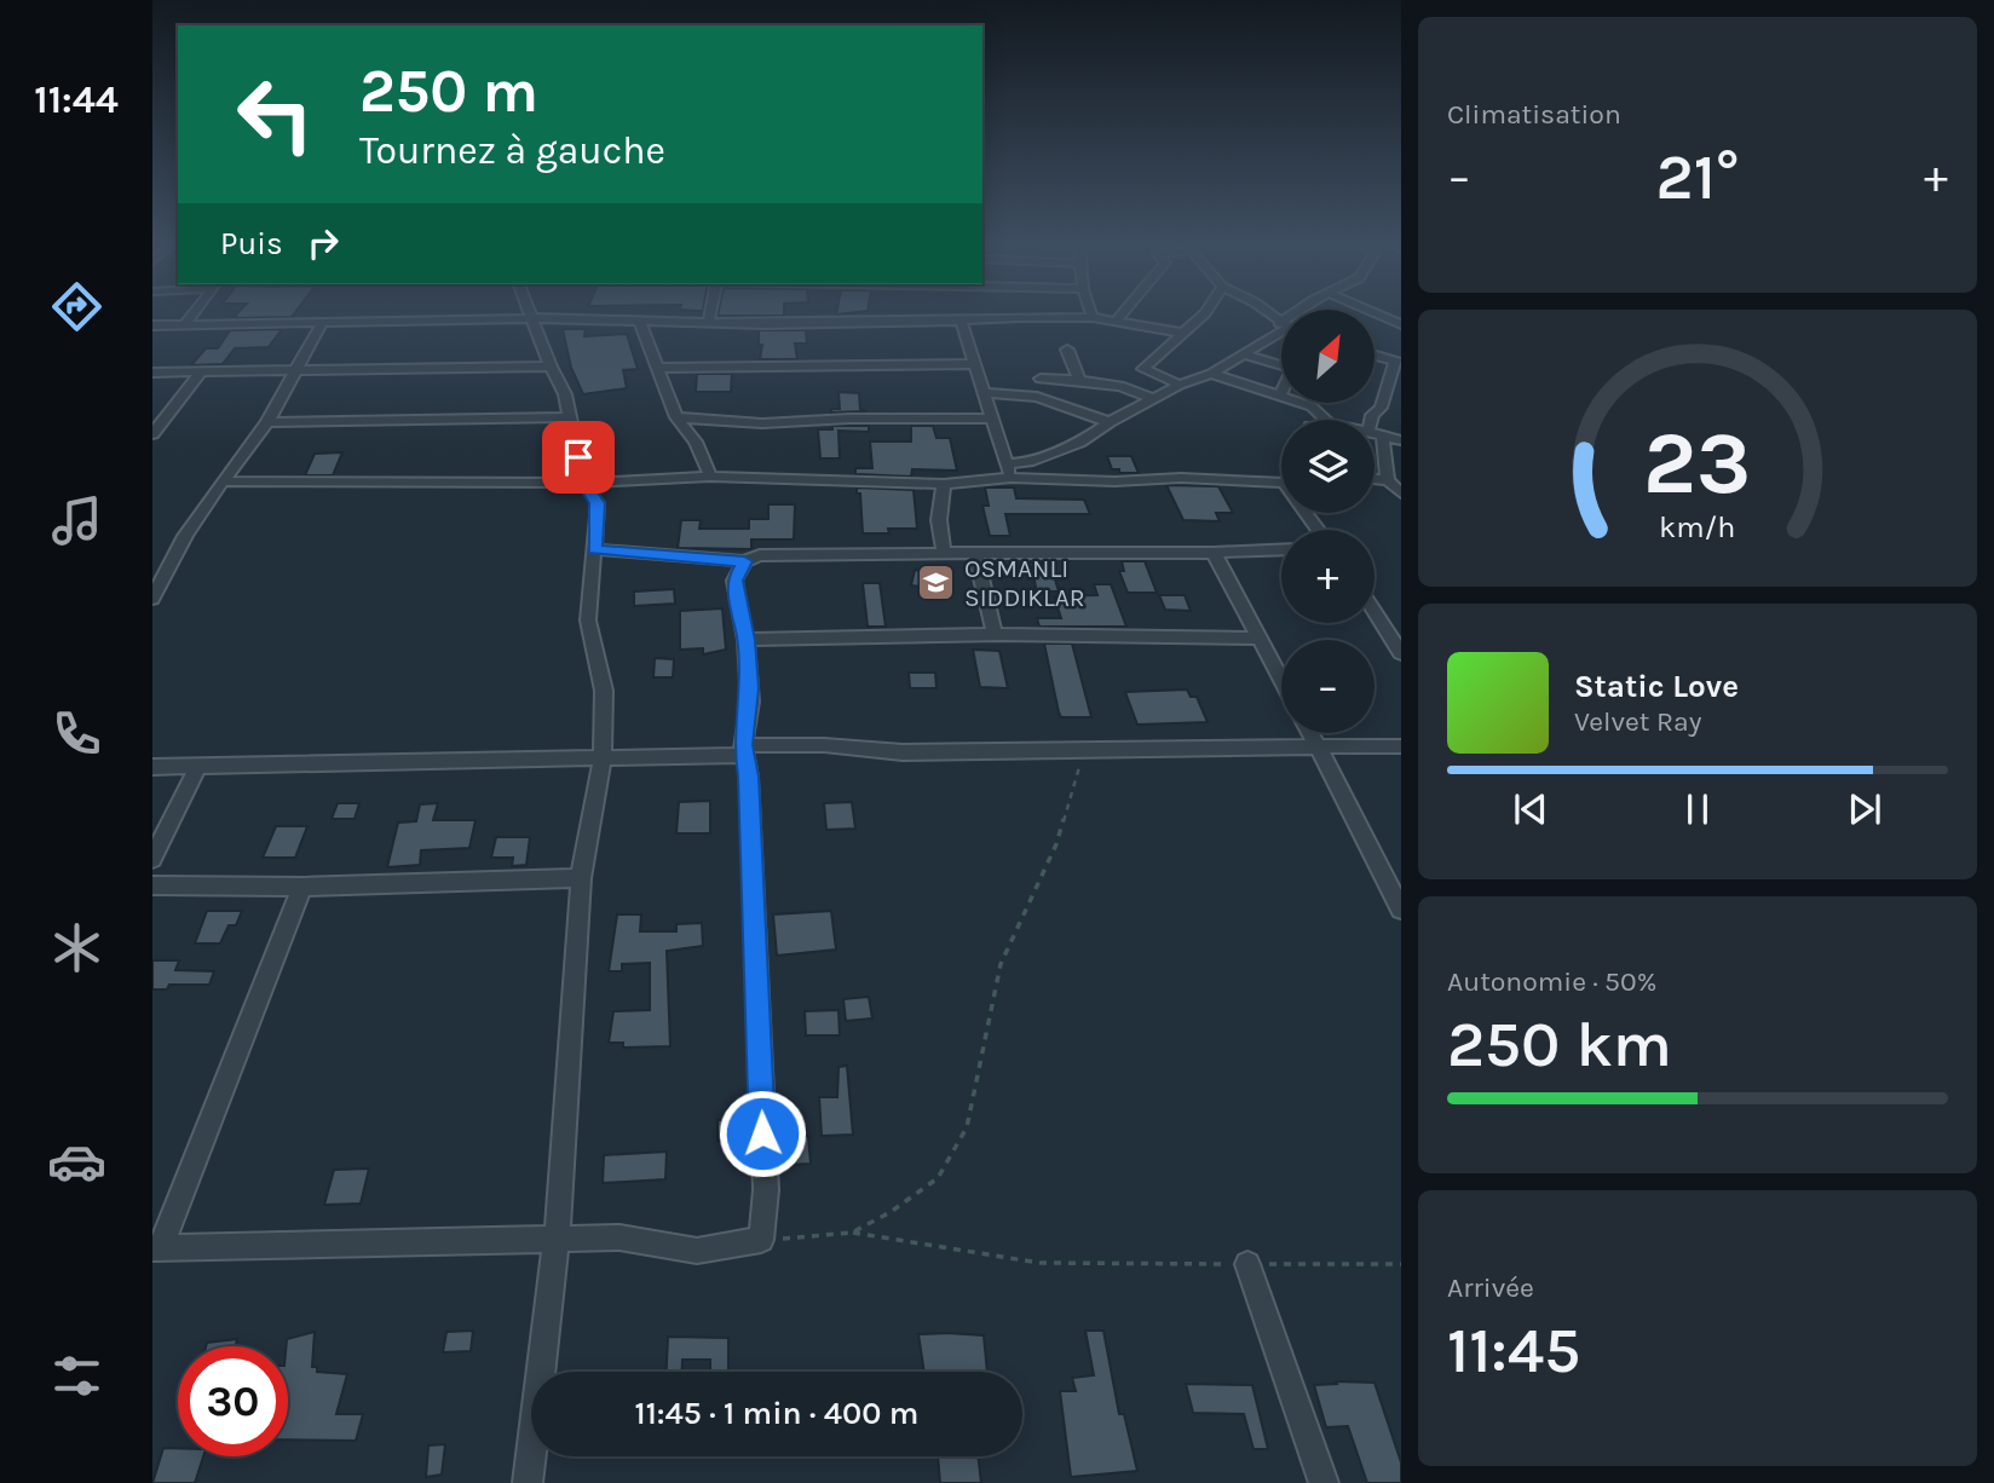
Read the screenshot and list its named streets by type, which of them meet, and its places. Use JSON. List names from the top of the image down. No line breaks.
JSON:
{"places":{"school or university":["OSMANLI SIDDIKLAR"]},"north":"top right","page":{"tabs":"11:44","tile":["Climatisation",["Autonomie · 50%","250 km"],["Arrivée","11:45"]],"turn":["250 m","Tournez à gauche"],"heat":["−","21°","+"],"then":"Puis","map_buttons":["+","−"],"song":["Static Love","Velvet Ray"],"limit":"30","trip":"11:45 · 1 min · 400 m","gauge":["23","km/h"]}}
